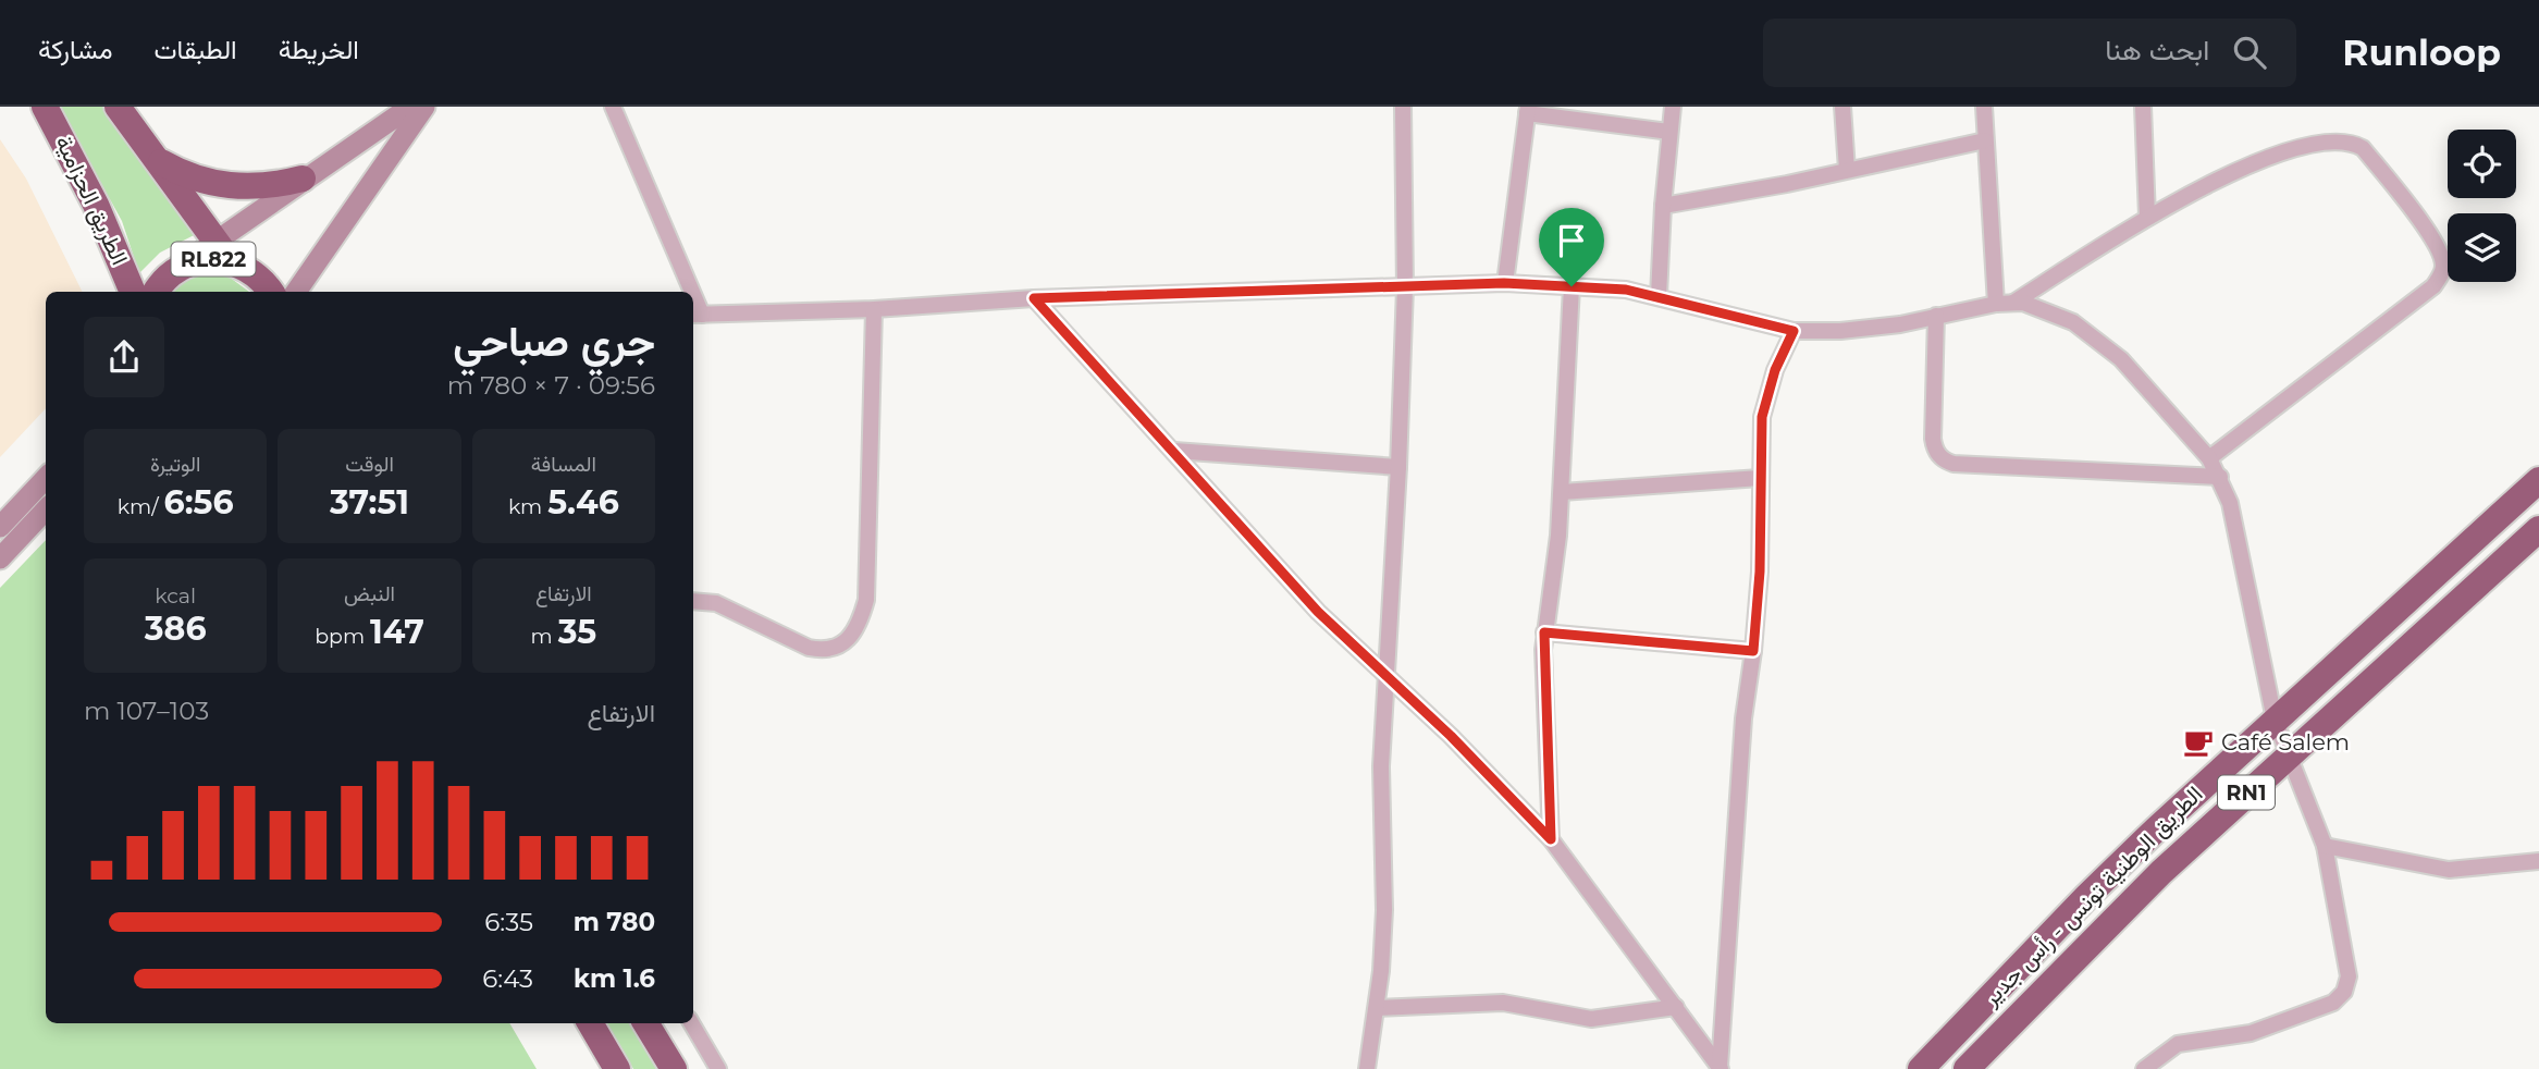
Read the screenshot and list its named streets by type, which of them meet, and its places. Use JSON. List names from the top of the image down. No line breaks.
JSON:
{"streets":{"highway":["الطريق الحزامية","RL822","RN1","الطريق الوطنية تونس - رأس جدير"]},"places":{"cafe":["Café Salem"]},"page":{"header":"Runloop","search":"ابحث هنا","nav":["الخريطة","الطبقات","مشاركة"],"heading":["جري صباحي","09:56 · 7 × 780 m"],"stats":[["المسافة","5.46 km"],["الوقت","37:51"],["الوتيرة","6:56 /km"],["الارتفاع","35 m"],["النبض","147 bpm"],["kcal","386"]],"chart":["الارتفاع","103–107 m"],"list":[{"name":"780 m","note":"6:35"},{"name":"1.6 km","note":"6:43"}]}}
